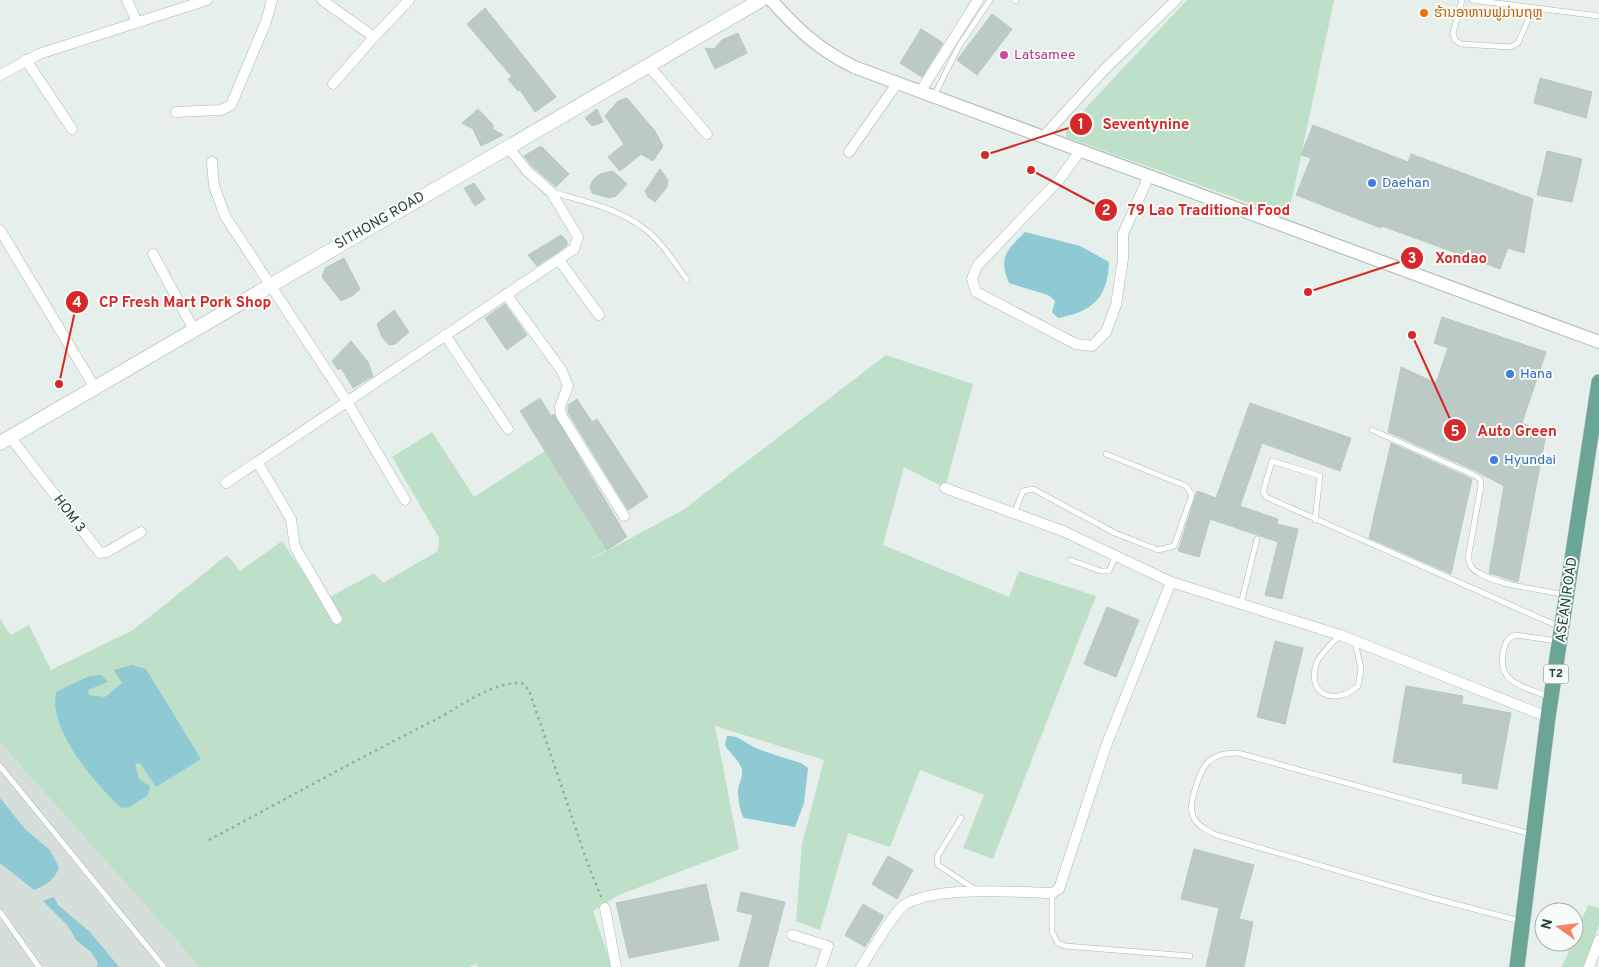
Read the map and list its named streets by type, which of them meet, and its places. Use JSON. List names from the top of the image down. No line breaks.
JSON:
{"streets":{"main road":["SITHONG ROAD","ASEAN ROAD","T2"],"street":["HOM 3"]},"crossings":[["SITHONG ROAD","HOM 3"]],"places":["ຮ້ານອາຫານຟູມ່ານຖຫຼ","Latsamee","Seventynine","79 Lao Traditional Food","Daehan","Xondao","Auto Green","Hana","CP Fresh Mart Pork Shop","Hyundai"],"north":"left"}
